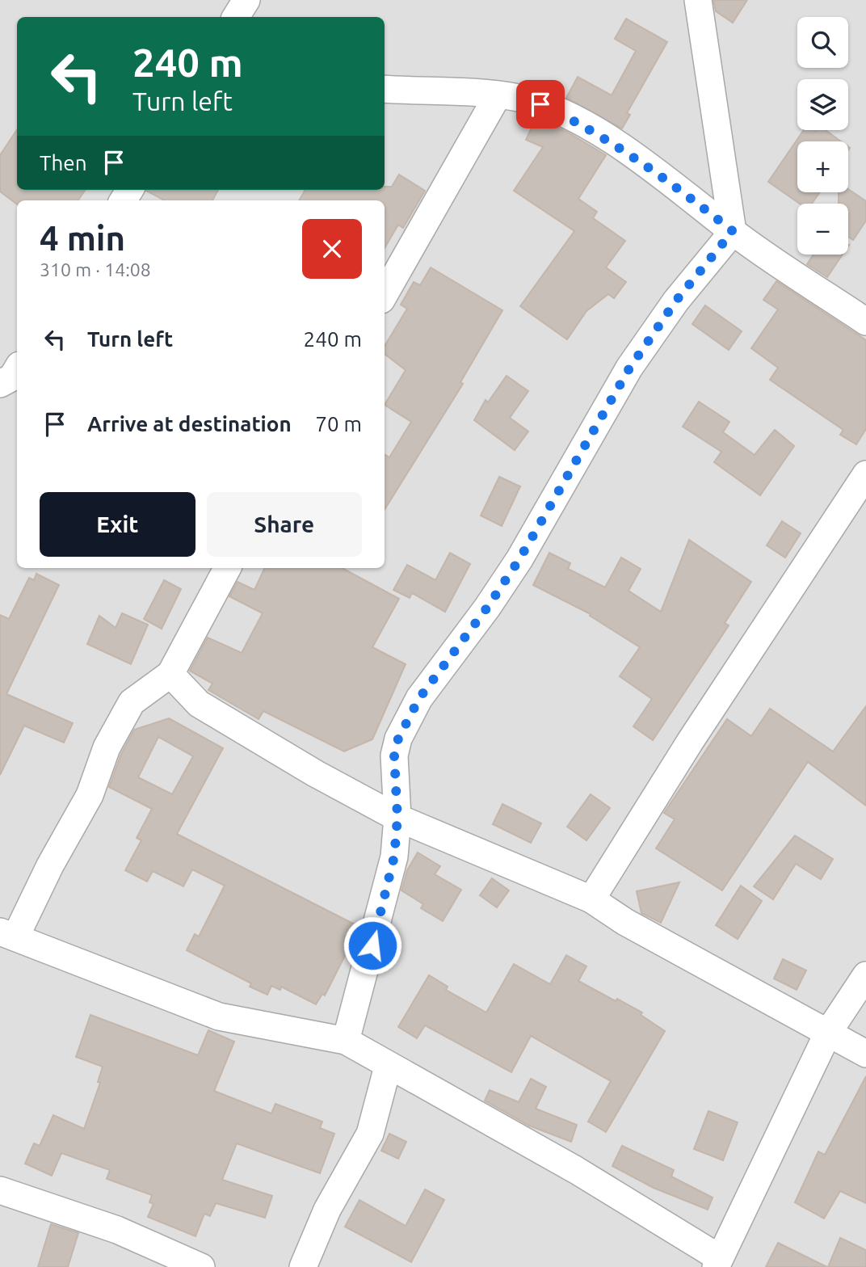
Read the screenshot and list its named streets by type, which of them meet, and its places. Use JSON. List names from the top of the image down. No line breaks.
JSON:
{"page":{"map_buttons":["+","−"],"turn":["240 m","Turn left"],"then":"Then","heading":["4 min","310 m · 14:08"],"list":[{"name":"Turn left","value":"240 m"},{"name":"Arrive at destination","value":"70 m"}],"buttons":["Exit","Share"]}}
